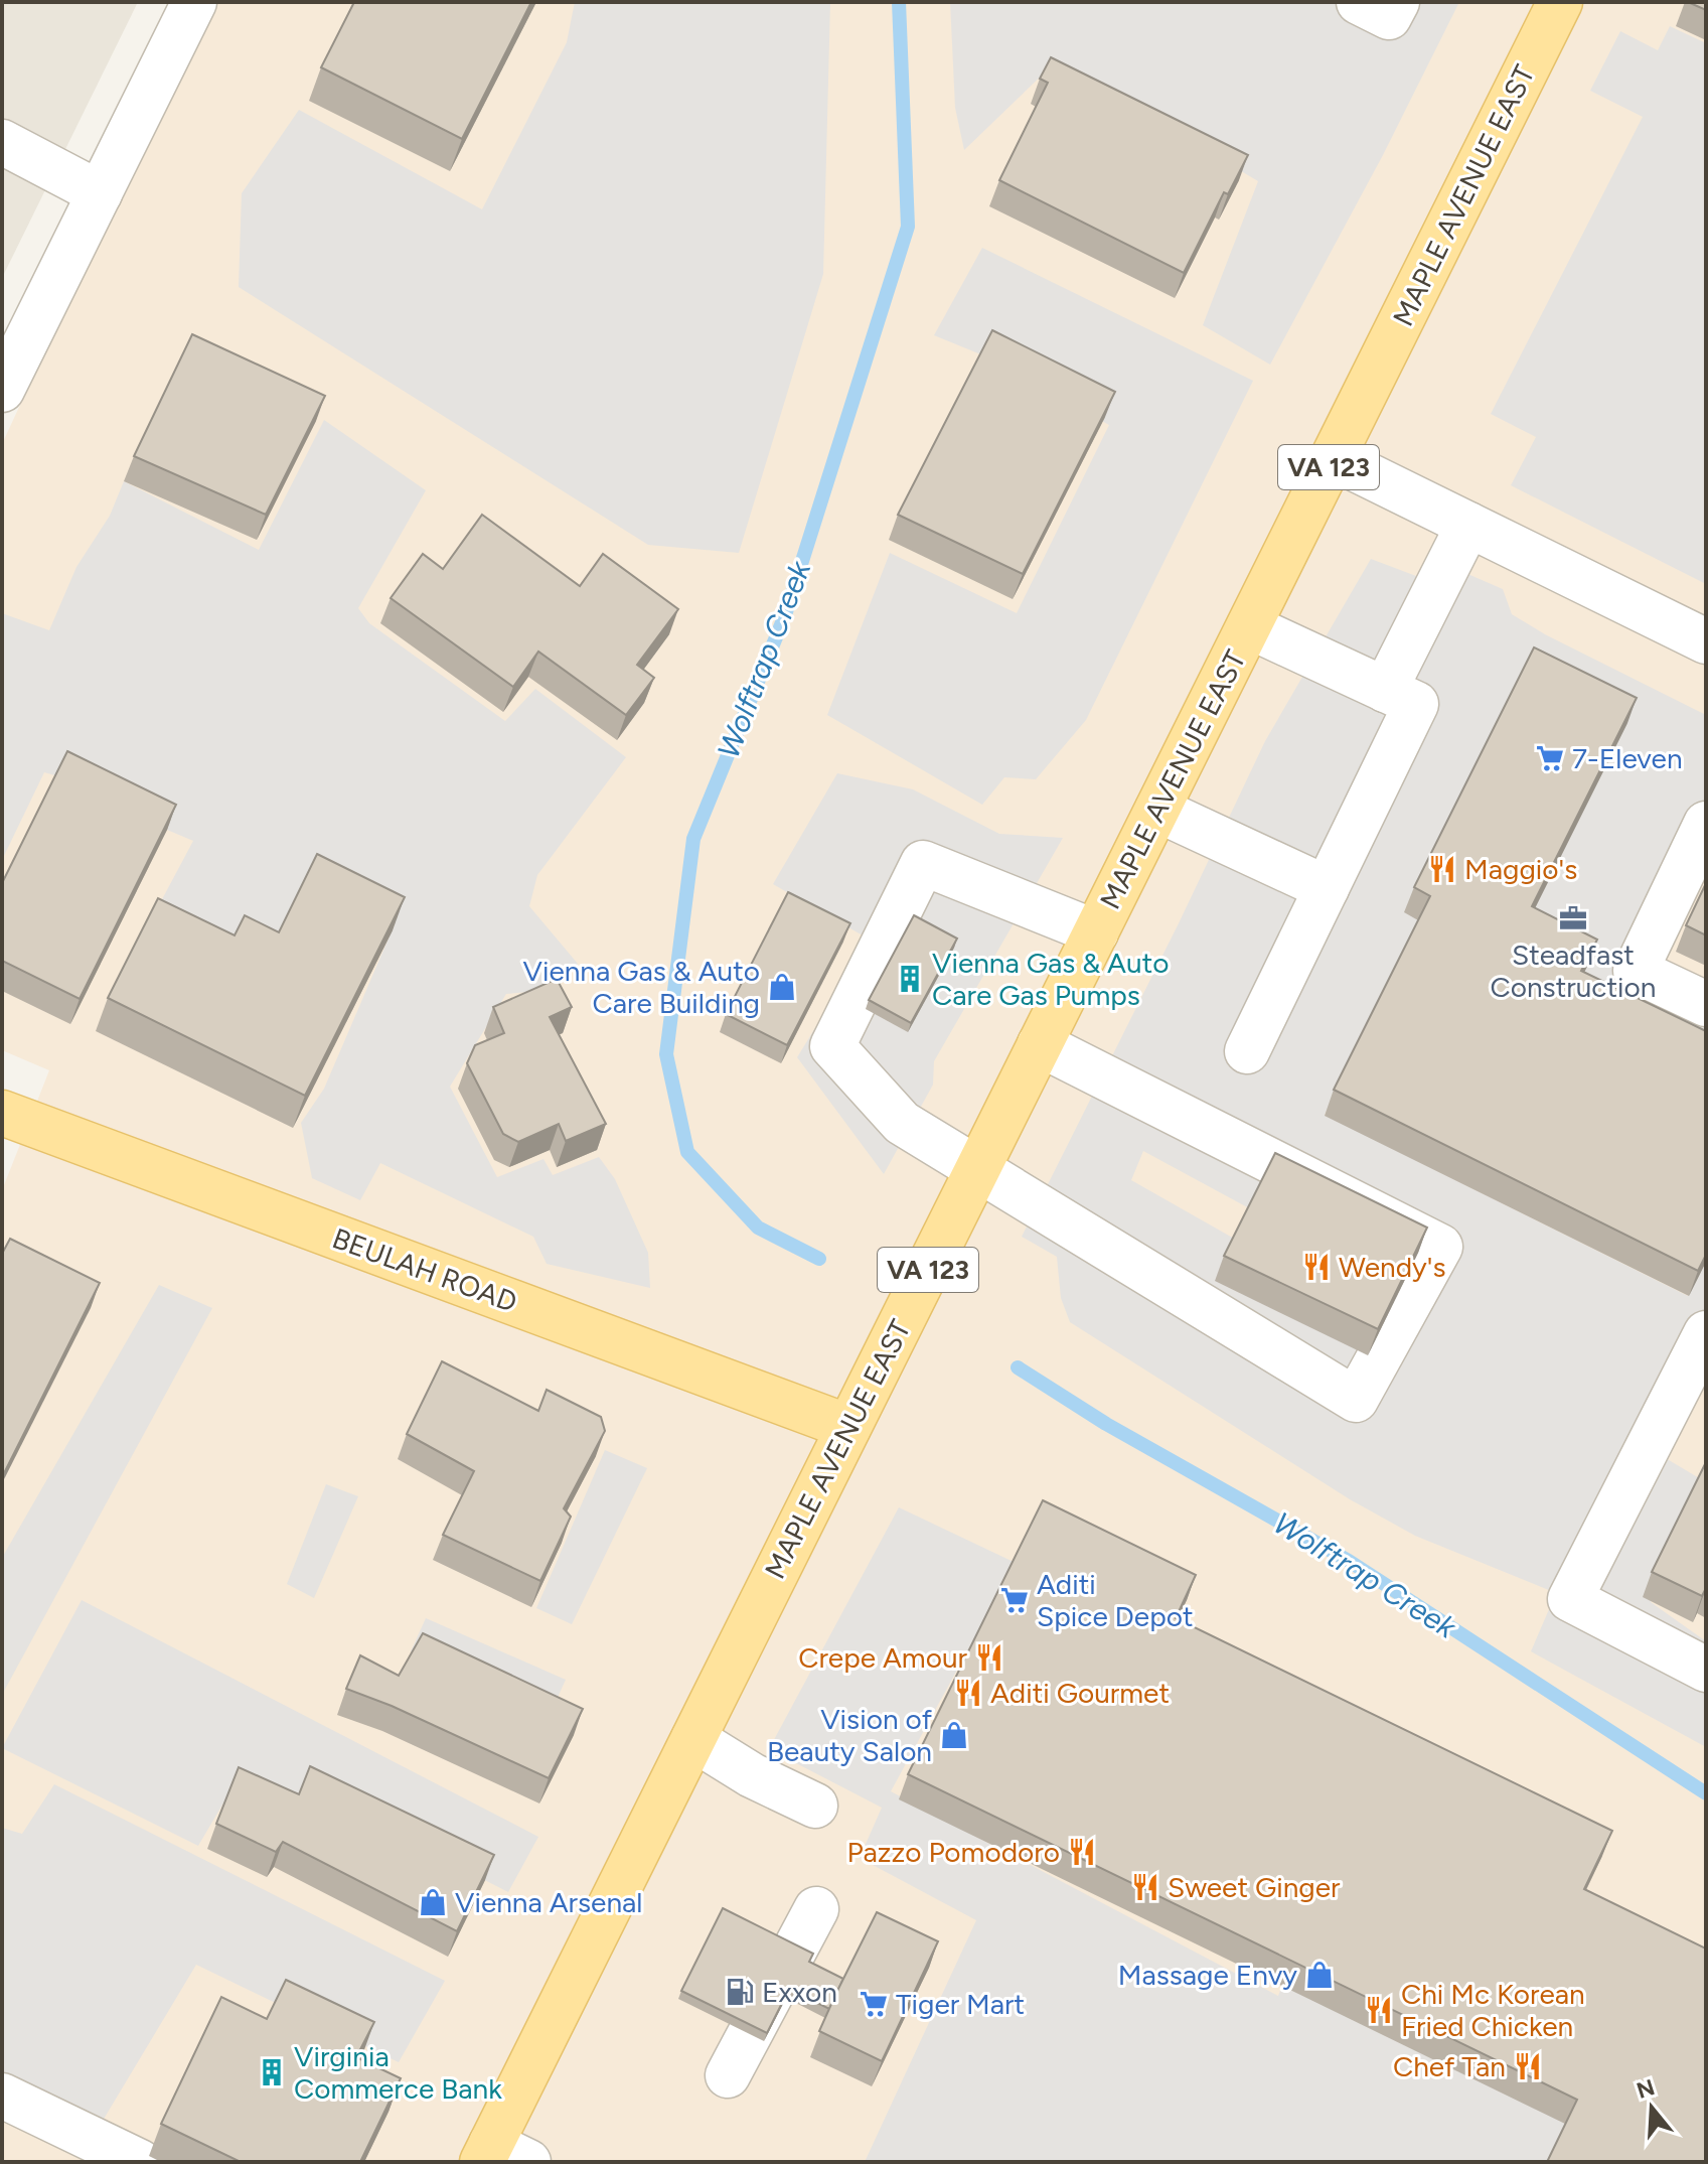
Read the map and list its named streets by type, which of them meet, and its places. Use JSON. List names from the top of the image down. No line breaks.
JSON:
{"streets":{"main road":["MAPLE AVENUE EAST","VA 123","BEULAH ROAD"]},"crossings":[["MAPLE AVENUE EAST","BEULAH ROAD"]],"water":["Wolftrap Creek"],"places":{"supermarket":["7-Eleven","Aditi Spice Depot","Tiger Mart"],"restaurant":["Maggio's","Wendy's","Crepe Amour","Aditi Gourmet","Pazzo Pomodoro","Sweet Ginger","Chi Mc Korean Fried Chicken","Chef Tan"],"office":["Steadfast Construction"],"building":["Vienna Gas & Auto Care Gas Pumps","Virginia Commerce Bank"],"shop":["Vienna Gas & Auto Care Building","Vision of Beauty Salon","Vienna Arsenal","Massage Envy"],"fuel station":["Exxon"]},"north":"top"}
